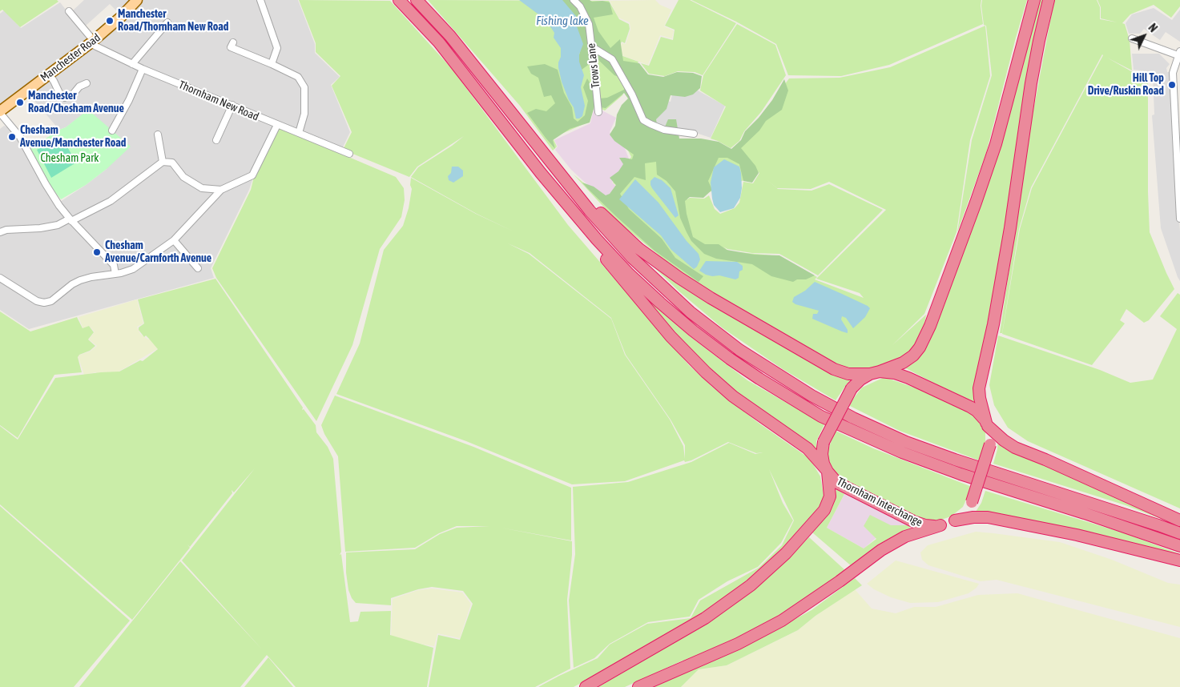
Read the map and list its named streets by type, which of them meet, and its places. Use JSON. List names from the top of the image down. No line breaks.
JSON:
{"streets":{"highway":["Thornham Interchange"],"main road":["Manchester Road"],"street":["Trows Lane","Thornham New Road"]},"crossings":[["Manchester Road","Thornham New Road"]],"water":["Fishing lake"],"parks":["Chesham Park"],"places":["Manchester Road/Thornham New Road","Hill Top Drive/Ruskin Road","Manchester Road/Chesham Avenue","Chesham Avenue/Manchester Road","Chesham Avenue/Carnforth Avenue"],"north":"top right"}
